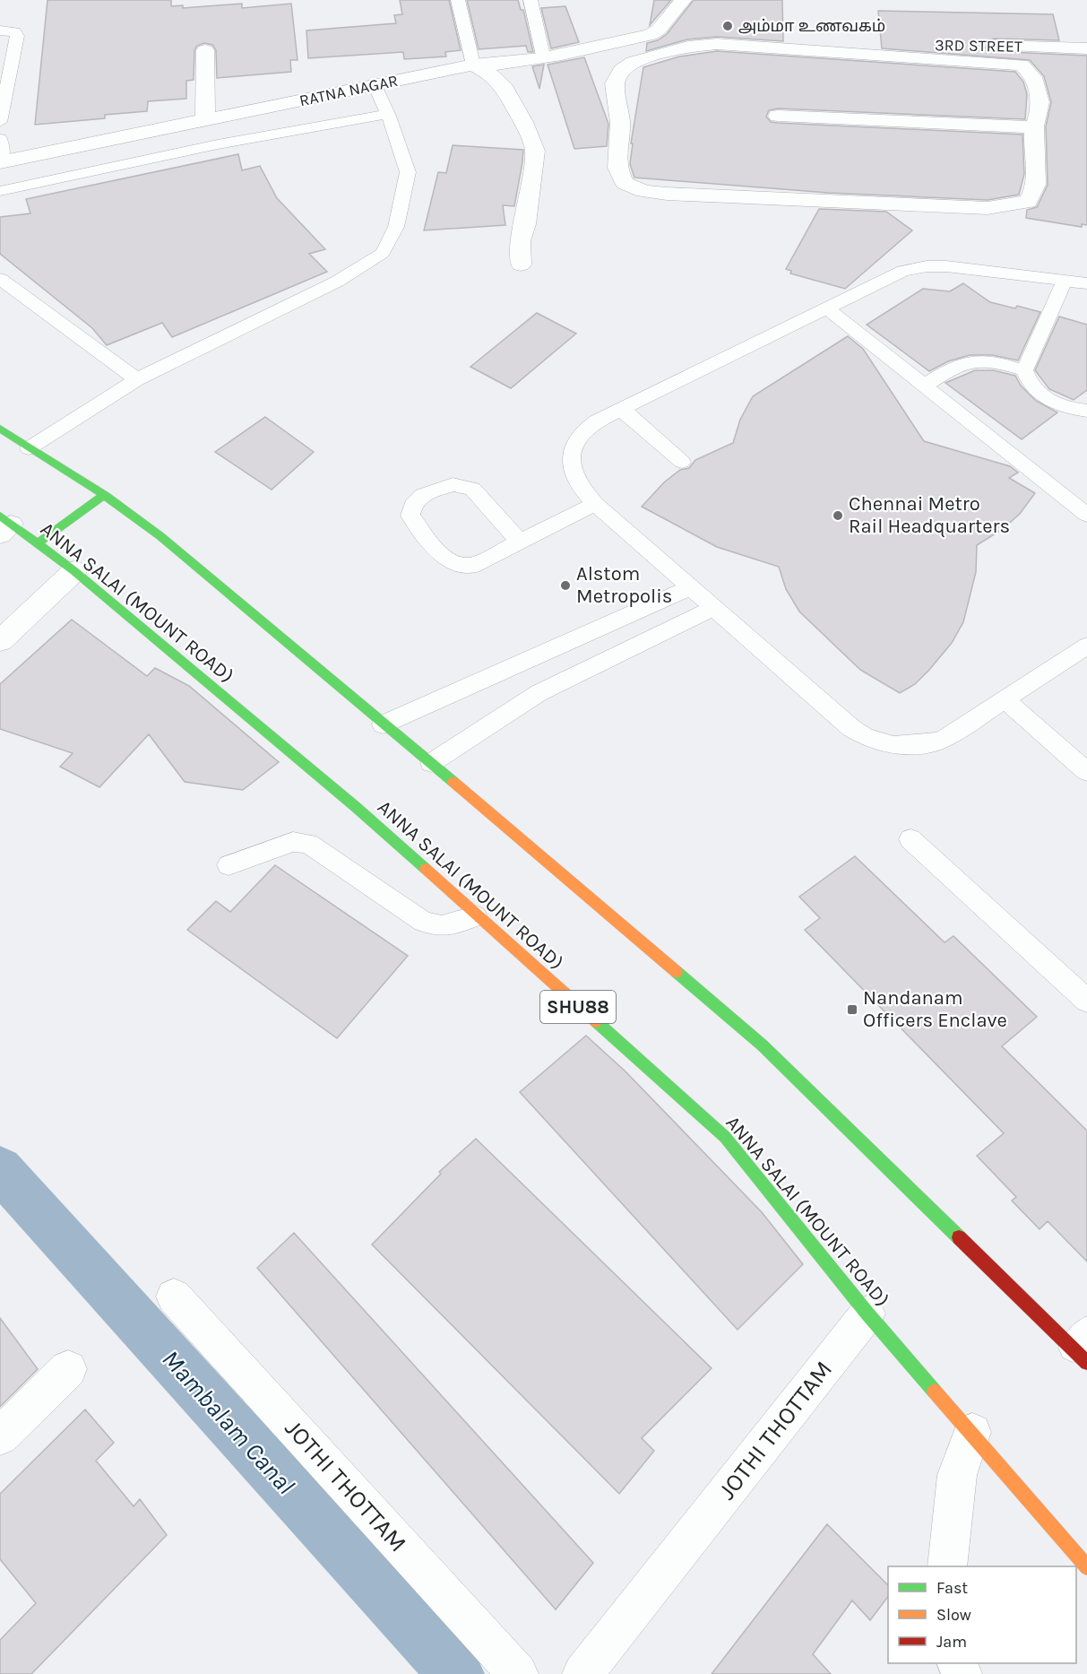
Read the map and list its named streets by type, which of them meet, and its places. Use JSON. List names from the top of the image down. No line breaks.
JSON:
{"streets":{"main road":["ANNA SALAI (MOUNT ROAD)","SHU88"],"street":["3RD STREET","RATNA NAGAR","JOTHI THOTTAM"]},"crossings":[["ANNA SALAI (MOUNT ROAD)","JOTHI THOTTAM"]],"water":["Mambalam Canal"],"places":{"other":["அம்மா உணவகம்","Chennai Metro Rail Headquarters","Alstom Metropolis"],"transit":["Nandanam Officers Enclave"]},"legend":["Fast","Slow","Jam"]}
